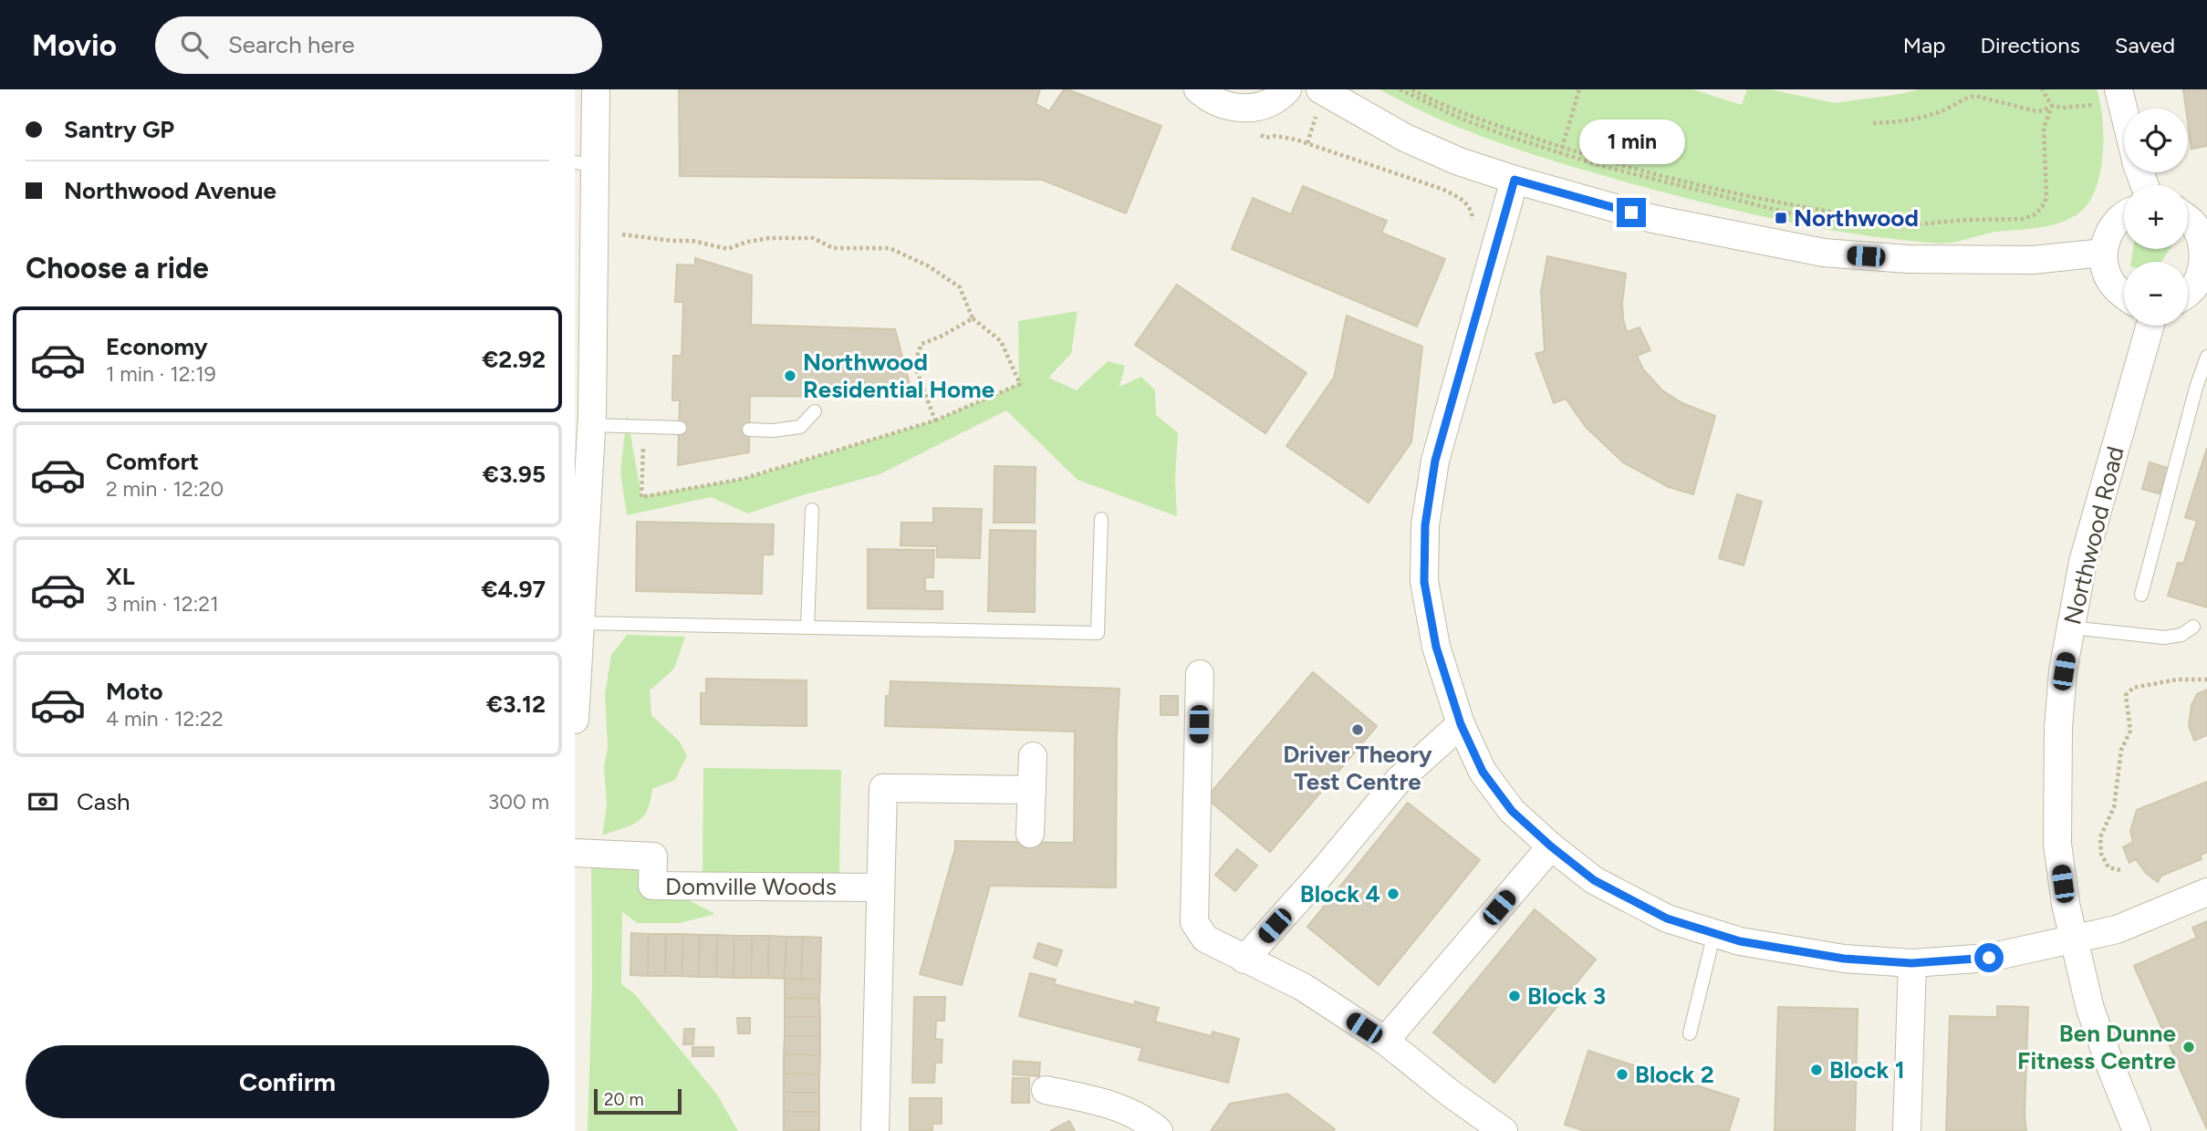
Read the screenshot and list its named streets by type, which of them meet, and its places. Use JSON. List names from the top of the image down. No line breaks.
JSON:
{"streets":{"street":["Northwood Road","Domville Woods"]},"places":{"transit":["Northwood"],"other":["Northwood Residential Home","Driver Theory Test Centre","Block 4","Block 3","Ben Dunne Fitness Centre","Block 1","Block 2"]},"scale_bar":"20 m","page":{"header":"Movio","search":"Search here","nav":["Map","Directions","Saved"],"banner":["Santry GP","Northwood Avenue"],"map_buttons":["+","−"],"bubble":"1 min","heading":"Choose a ride","list":[{"name":"Economy","note":"1 min · 12:19","value":"€2.92"},{"name":"Comfort","note":"2 min · 12:20","value":"€3.95"},{"name":"XL","note":"3 min · 12:21","value":"€4.97"},{"name":"Moto","note":"4 min · 12:22","value":"€3.12"}],"pay":["Cash","300 m"],"buttons":"Confirm","scale":"20 m"}}
